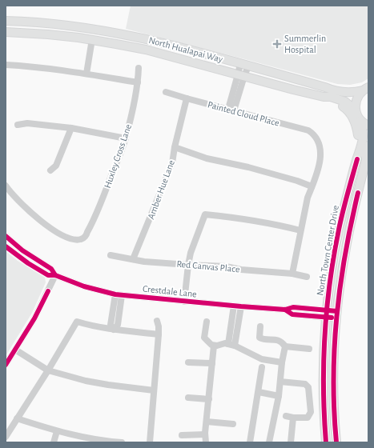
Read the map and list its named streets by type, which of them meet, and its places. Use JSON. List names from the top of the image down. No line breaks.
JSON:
{"streets":{"main road":["North Hualapai Way","North Town Center Drive"],"street":["Painted Cloud Place","Huxley Cross Lane","Amber Hue Lane","Red Canvas Place","Crestdale Lane"]},"crossings":[["North Hualapai Way","North Town Center Drive"],["Painted Cloud Place","Amber Hue Lane"],["Amber Hue Lane","Red Canvas Place"],["North Town Center Drive","Crestdale Lane"]],"places":{"health":["Summerlin Hospital"]}}
